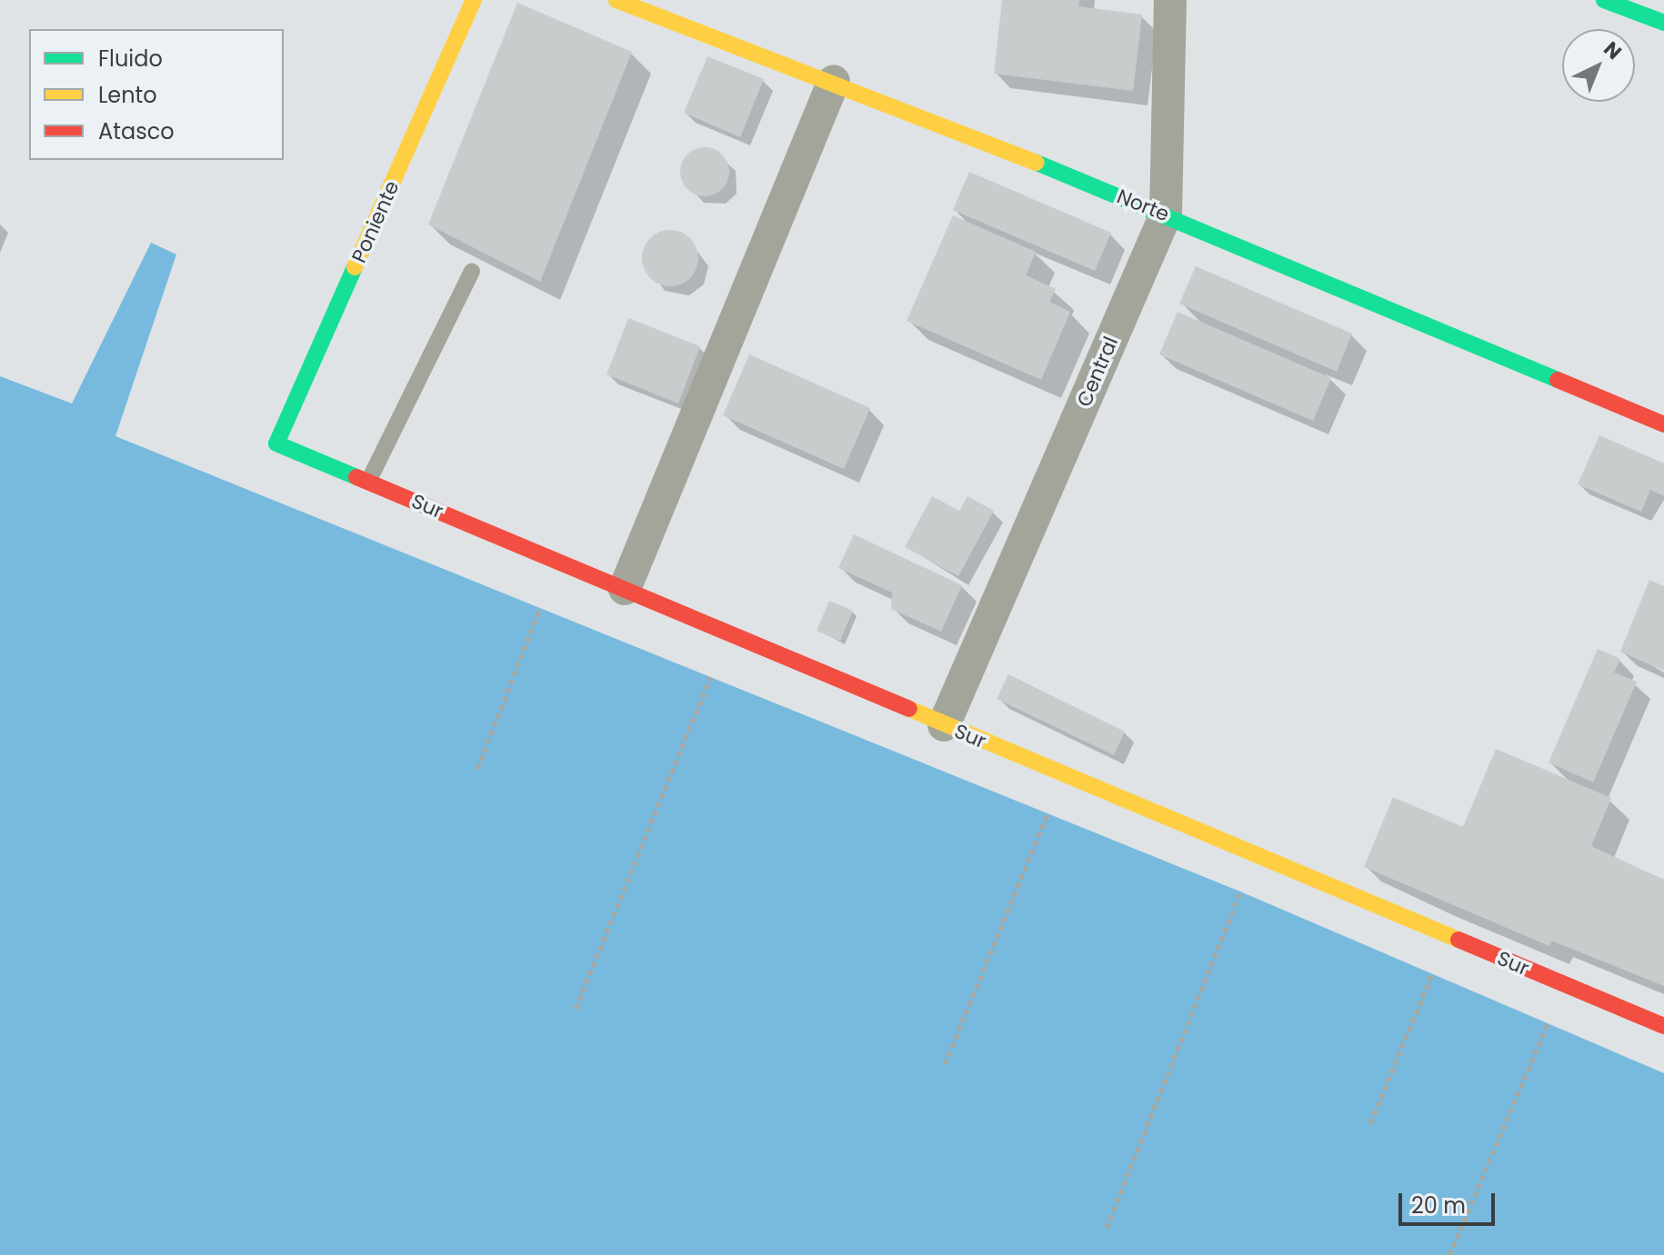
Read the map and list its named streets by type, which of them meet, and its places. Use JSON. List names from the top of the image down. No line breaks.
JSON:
{"streets":{"street":["Norte","Poniente","Central","Sur"]},"crossings":[["Norte","Central"],["Poniente","Sur"],["Central","Sur"]],"legend":["Fluido","Lento","Atasco"],"scale_bar":"20 m","north":"top right"}
